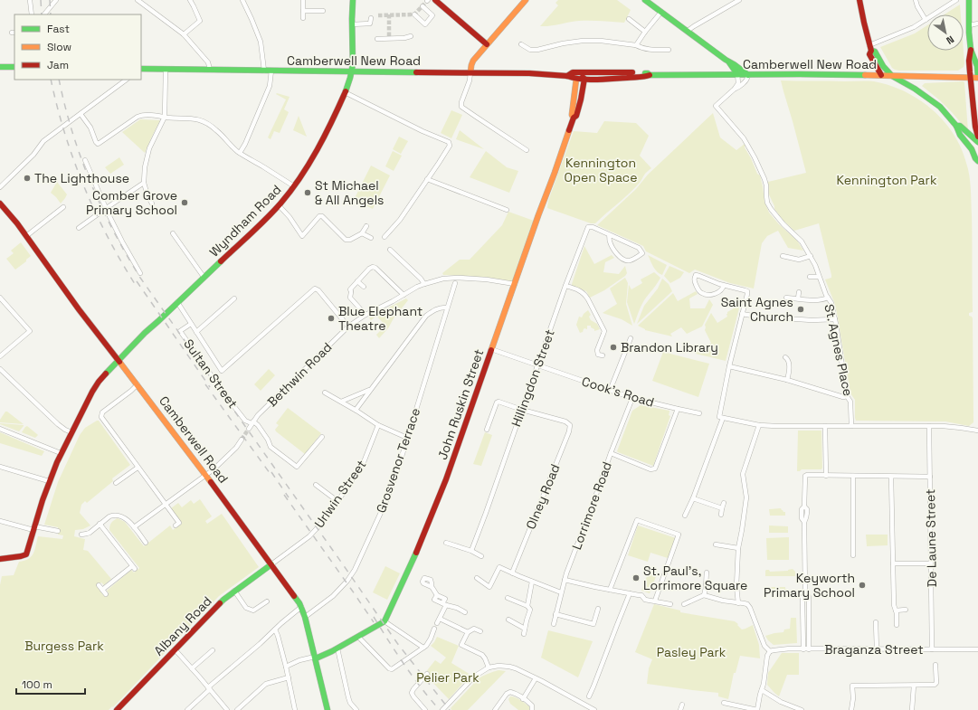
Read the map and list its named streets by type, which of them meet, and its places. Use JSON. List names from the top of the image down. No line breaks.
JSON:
{"streets":{"main road":["Camberwell New Road","Wyndham Road","John Ruskin Street","Camberwell Road","Albany Road"],"street":["St. Agnes Place","Sultan Street","Bethwin Road","Hillingdon Street","Cook's Road","Grosvenor Terrace","Urlwin Street","Olney Road","Lorrimore Road","De Laune Street","Braganza Street"]},"crossings":[["Camberwell New Road","Wyndham Road"],["Camberwell New Road","John Ruskin Street"],["Wyndham Road","Camberwell Road"],["Sultan Street","Bethwin Road"],["Bethwin Road","John Ruskin Street"],["Hillingdon Street","Cook's Road"],["Hillingdon Street","Olney Road"],["Cook's Road","John Ruskin Street"],["Cook's Road","Lorrimore Road"],["Camberwell Road","Grosvenor Terrace"],["Camberwell Road","Urlwin Street"],["Camberwell Road","Albany Road"],["Urlwin Street","Albany Road"],["De Laune Street","Braganza Street"]],"parks":["Kennington Open Space","Kennington Park","Burgess Park","Pasley Park","Pelier Park"],"places":["The Lighthouse","St Michael & All Angels","Comber Grove Primary School","Saint Agnes Church","Blue Elephant Theatre","Brandon Library","St. Paul's, Lorrimore Square","Keyworth Primary School"],"legend":["Fast","Slow","Jam"],"scale_bar":"100 m","north":"bottom right"}
